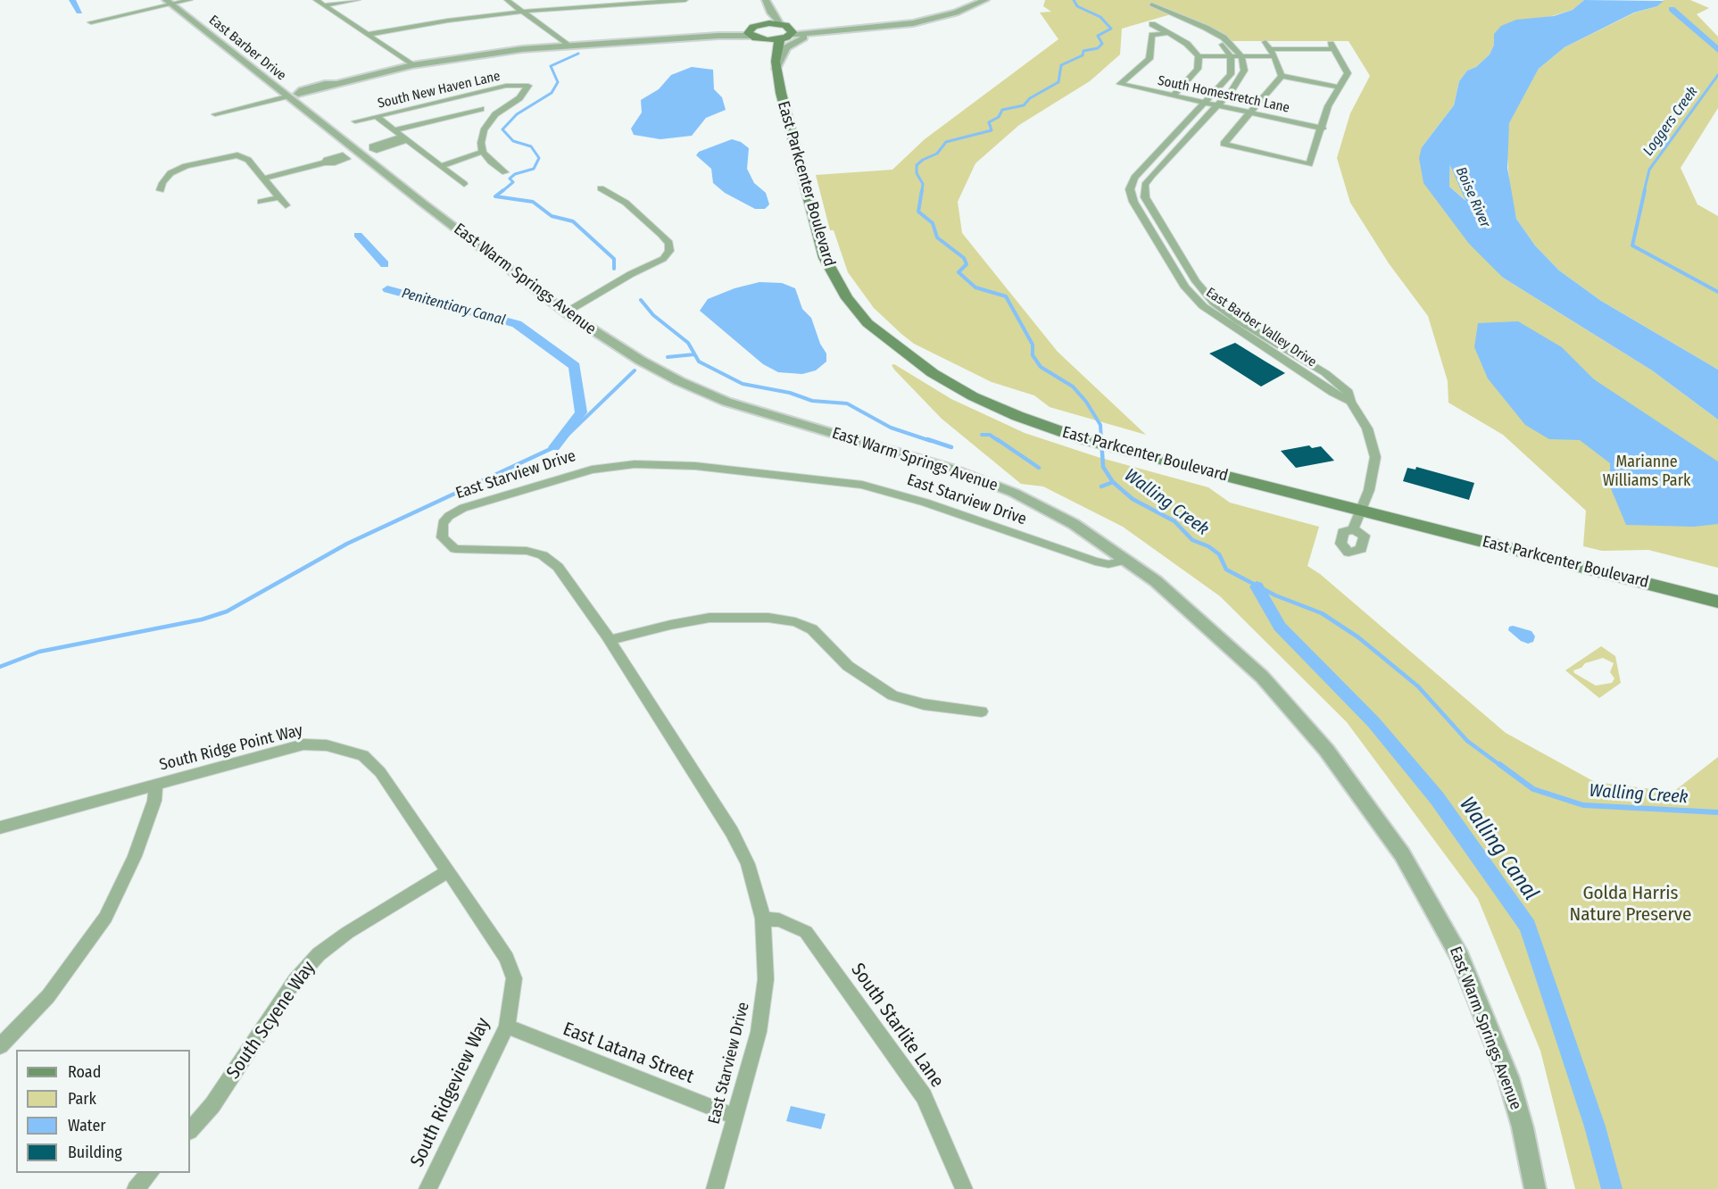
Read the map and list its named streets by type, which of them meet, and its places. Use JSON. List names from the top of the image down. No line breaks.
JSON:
{"streets":{"main road":["East Parkcenter Boulevard"],"street":["East Barber Drive","South New Haven Lane","South Homestretch Lane","East Warm Springs Avenue","East Barber Valley Drive","East Starview Drive","South Ridge Point Way","South Scyene Way","South Starlite Lane","East Latana Street","South Ridgeview Way"]},"crossings":[["East Barber Drive","East Warm Springs Avenue"],["South Homestretch Lane","East Barber Valley Drive"],["East Parkcenter Boulevard","East Barber Valley Drive"],["East Warm Springs Avenue","East Starview Drive"],["East Starview Drive","South Starlite Lane"],["East Starview Drive","East Latana Street"],["South Ridge Point Way","South Scyene Way"],["South Ridge Point Way","South Ridgeview Way"],["South Scyene Way","South Ridgeview Way"],["East Latana Street","South Ridgeview Way"]],"water":["Loggers Creek","Boise River","Penitentiary Canal","Walling Creek","Walling Canal"],"parks":["Marianne Williams Park","Golda Harris Nature Preserve"],"legend":["Road","Park","Water","Building"]}
